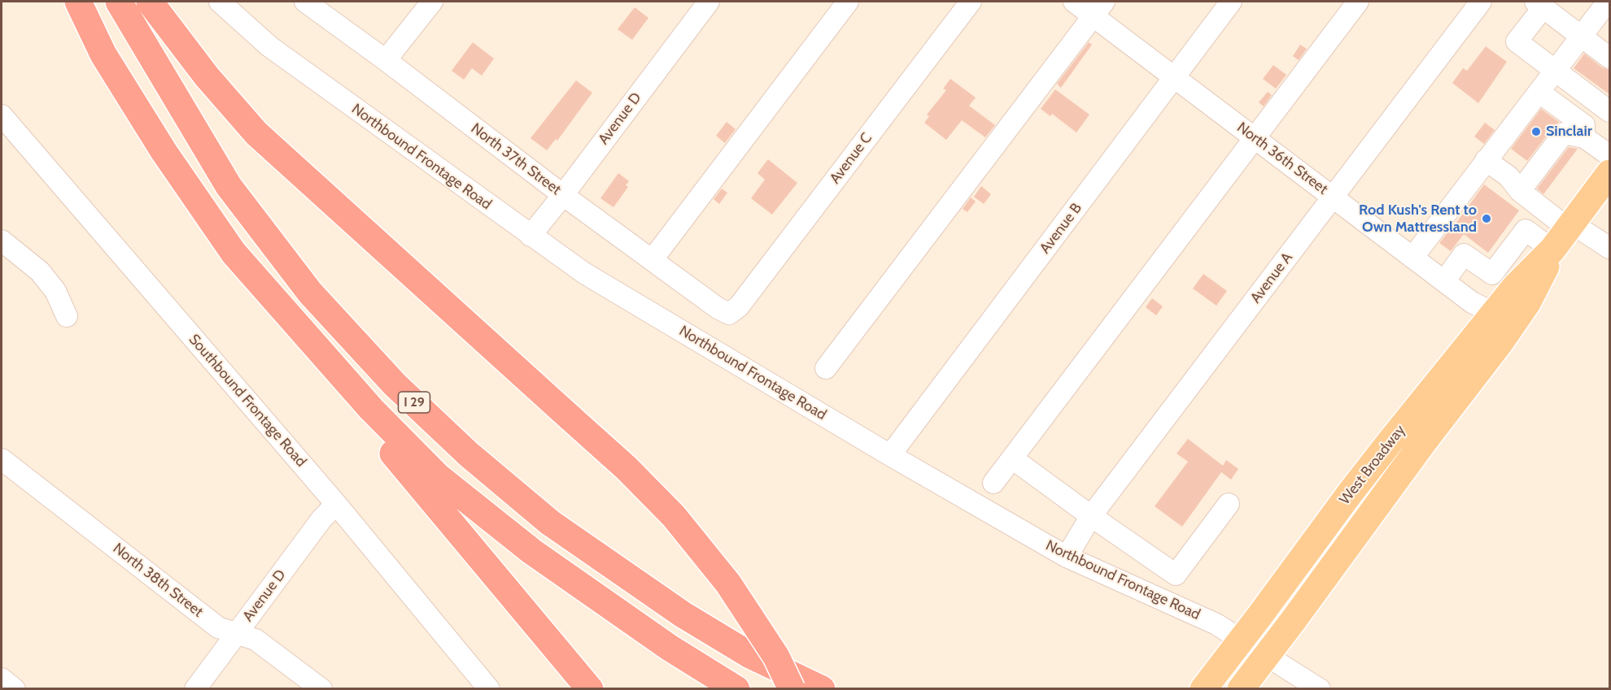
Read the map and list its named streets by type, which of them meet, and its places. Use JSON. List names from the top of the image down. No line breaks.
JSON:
{"streets":{"highway":["I 29"],"main road":["West Broadway"],"street":["Avenue D","Northbound Frontage Road","Avenue C","North 36th Street","North 37th Street","Avenue B","Avenue A","Southbound Frontage Road","North 38th Street"]},"crossings":[["Avenue D","Northbound Frontage Road"],["Avenue D","North 37th Street"],["Avenue D","Southbound Frontage Road"],["Avenue D","North 38th Street"],["Northbound Frontage Road","Avenue B"],["Northbound Frontage Road","Avenue A"],["Northbound Frontage Road","West Broadway"],["Avenue C","North 37th Street"],["North 36th Street","Avenue B"],["North 36th Street","Avenue A"],["North 36th Street","West Broadway"]],"places":["Sinclair","Rod Kush's Rent to Own Mattressland"]}
